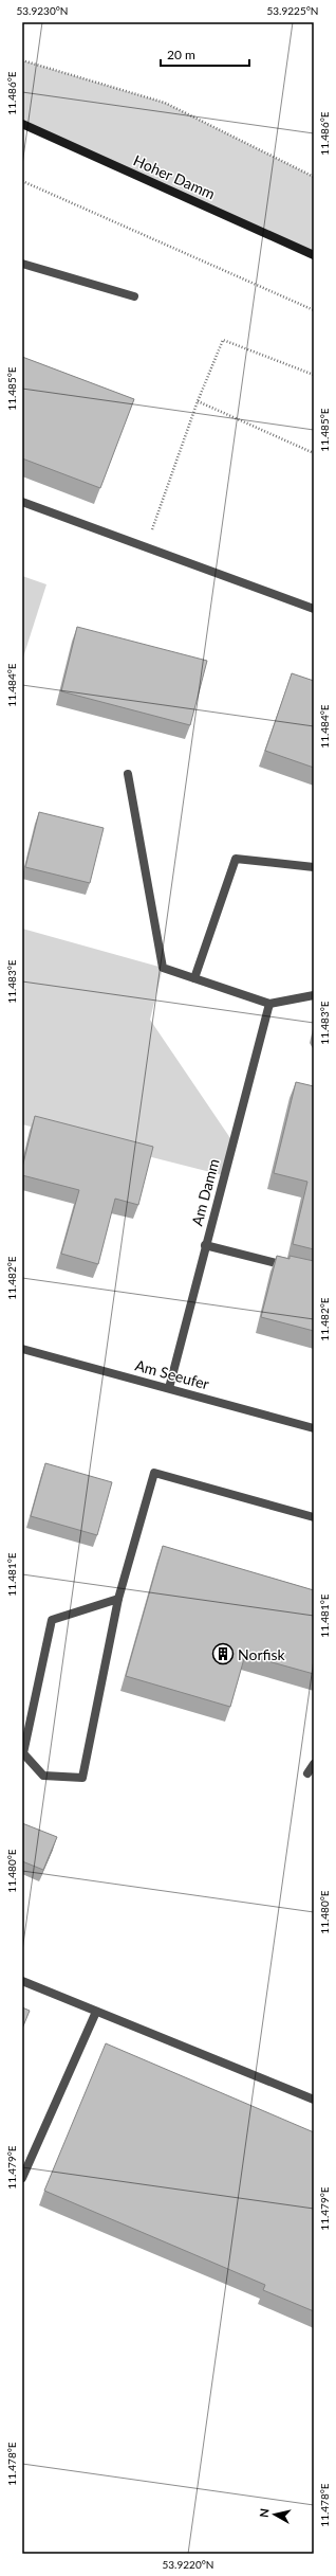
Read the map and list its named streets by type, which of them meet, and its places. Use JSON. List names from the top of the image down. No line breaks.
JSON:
{"streets":{"main road":["Hoher Damm"],"street":["Am Damm","Am Seeufer"]},"crossings":[["Am Damm","Am Seeufer"]],"places":{"building":["Norfisk"]},"scale_bar":"20 m","north":"left","coordinates":["53.9230°N","53.9225°N","11.486°E","11.485°E","11.484°E","11.483°E","11.482°E","11.481°E","11.480°E","11.479°E","11.478°E","53.9220°N"]}
